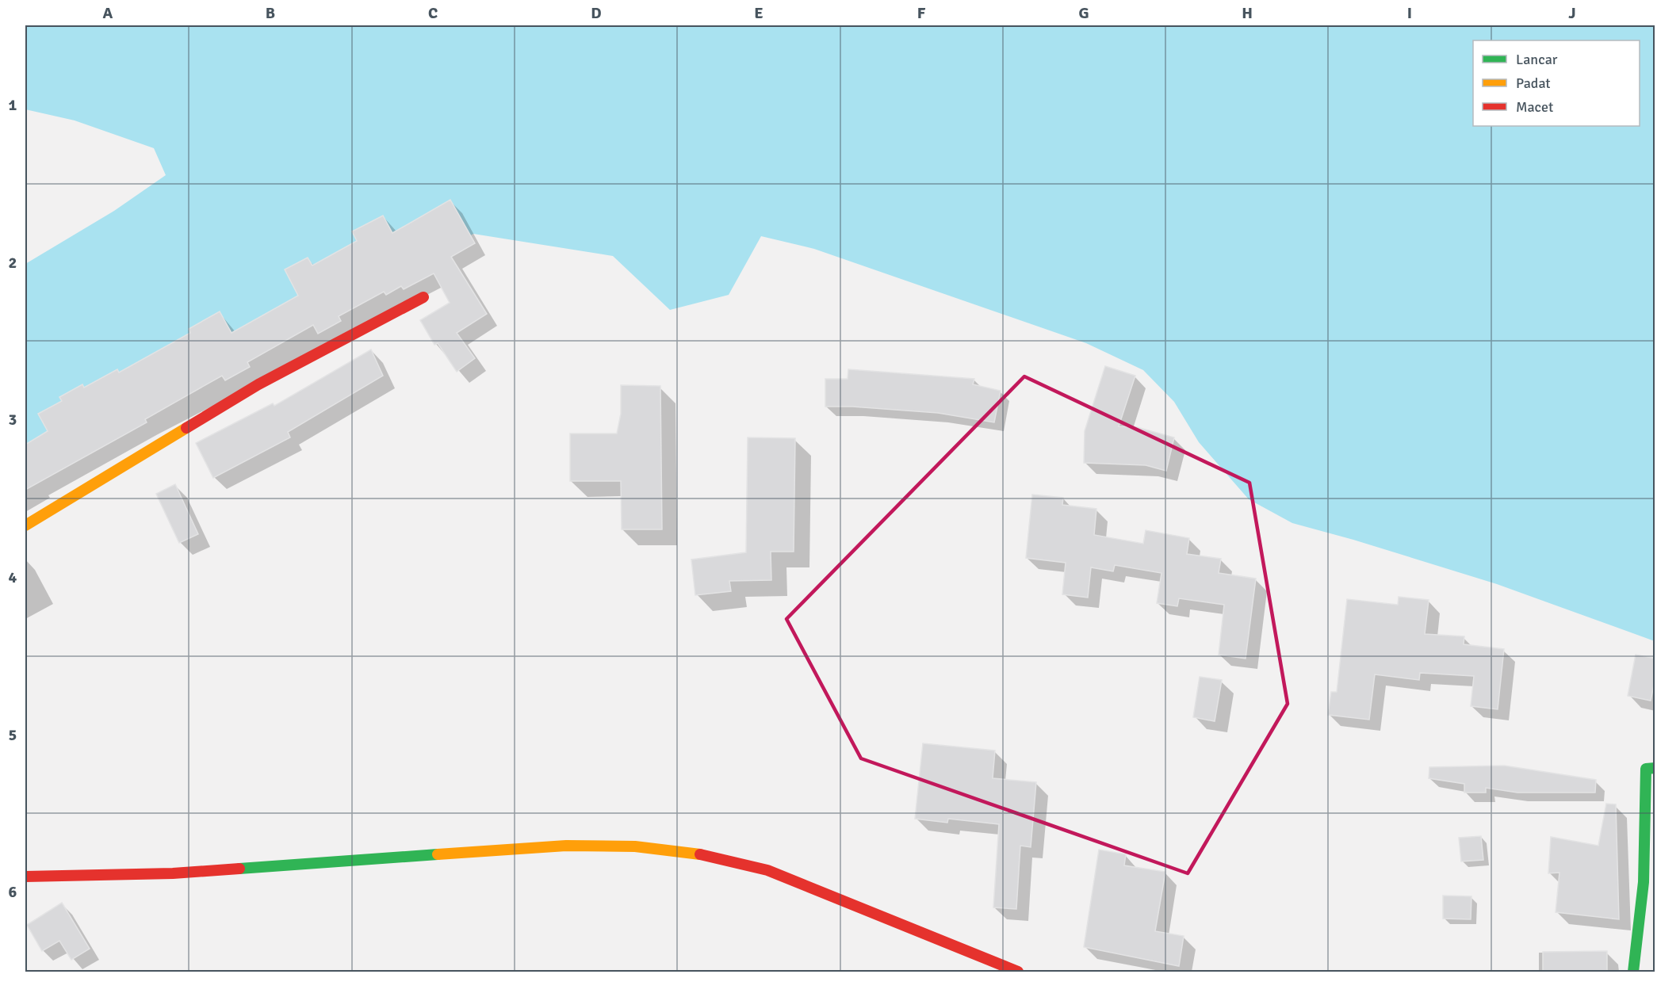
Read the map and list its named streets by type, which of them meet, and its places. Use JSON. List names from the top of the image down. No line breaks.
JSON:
{"legend":["Lancar","Padat","Macet"],"grid":{"columns":["A","B","C","D","E","F","G","H","I","J"],"rows":["1","2","3","4","5","6"]}}
